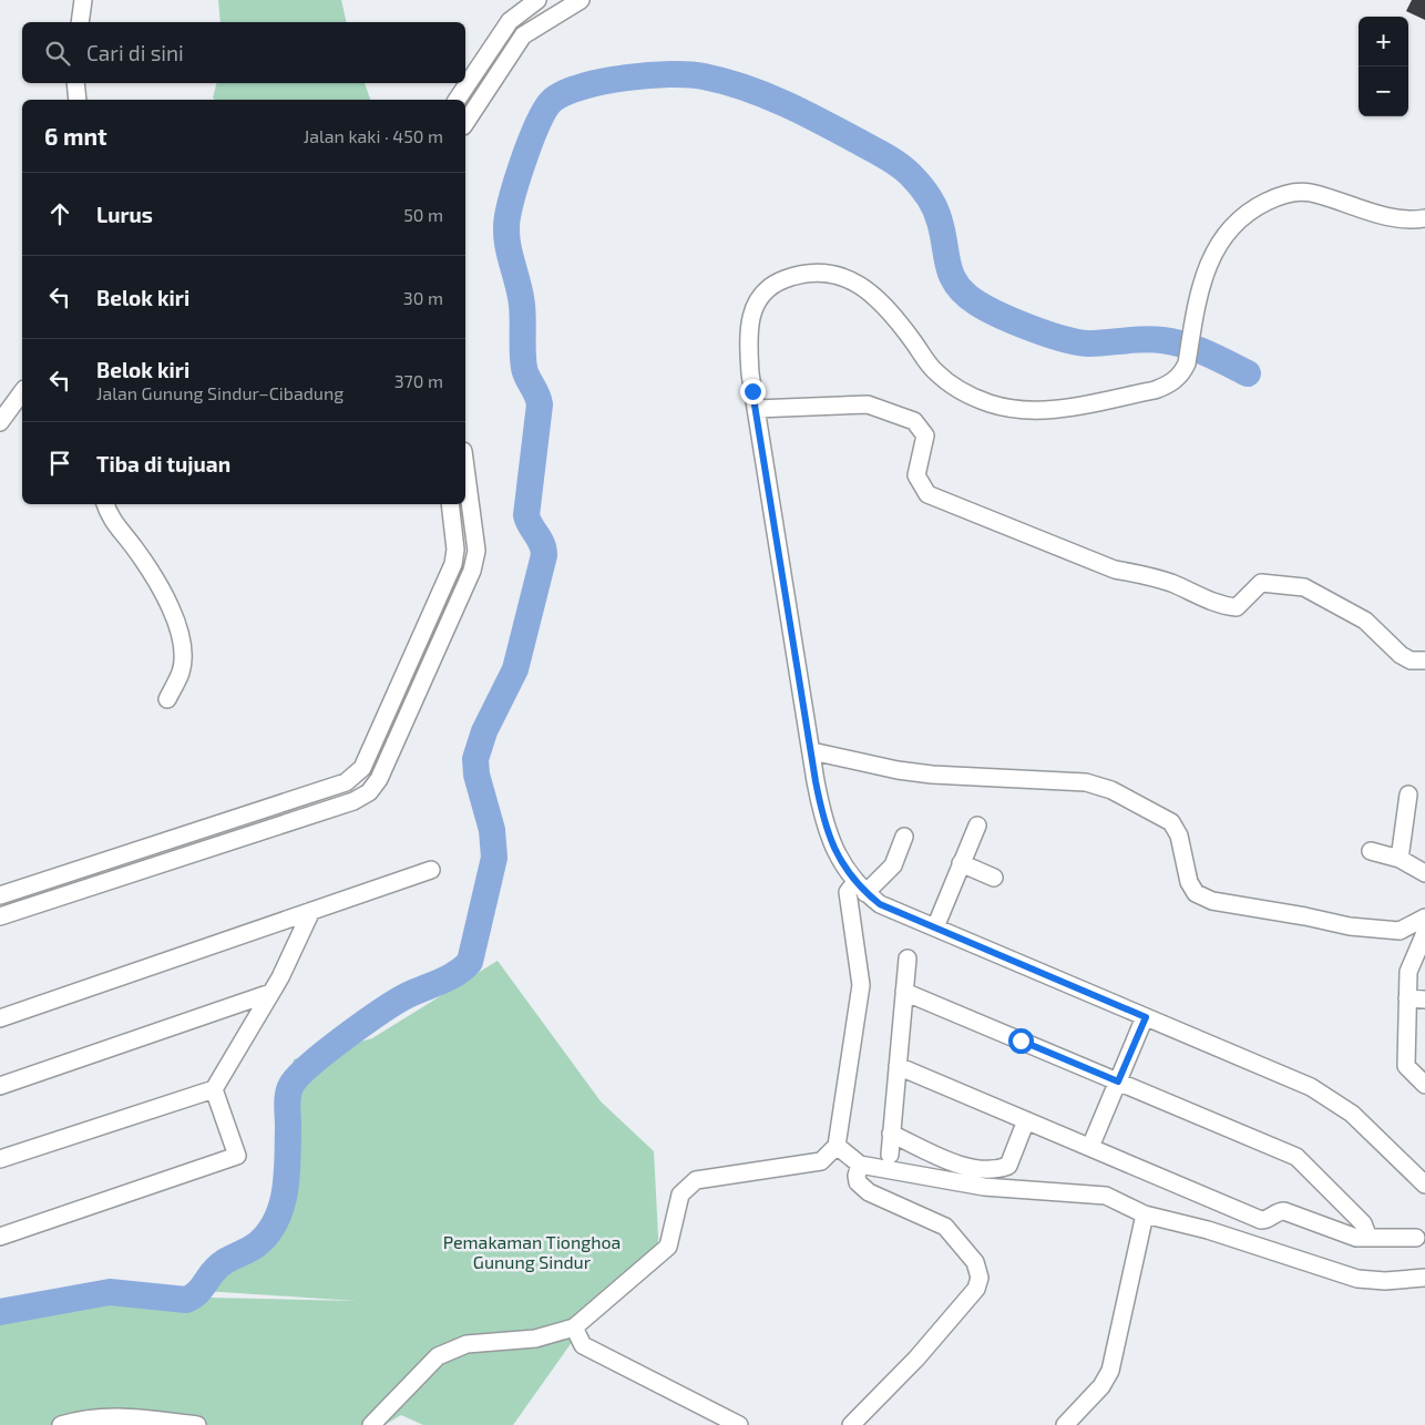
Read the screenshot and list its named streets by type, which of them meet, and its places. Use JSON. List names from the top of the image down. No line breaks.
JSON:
{"parks":["Pemakaman Tionghoa Gunung Sindur"],"page":{"map_buttons":["+","−"],"search":"Cari di sini","heading":["6 mnt","Jalan kaki · 450 m"],"list":[["Lurus","50 m"],["Belok kiri","30 m"],["Belok kiri","Jalan Gunung Sindur–Cibadung","370 m"],"Tiba di tujuan"]}}
